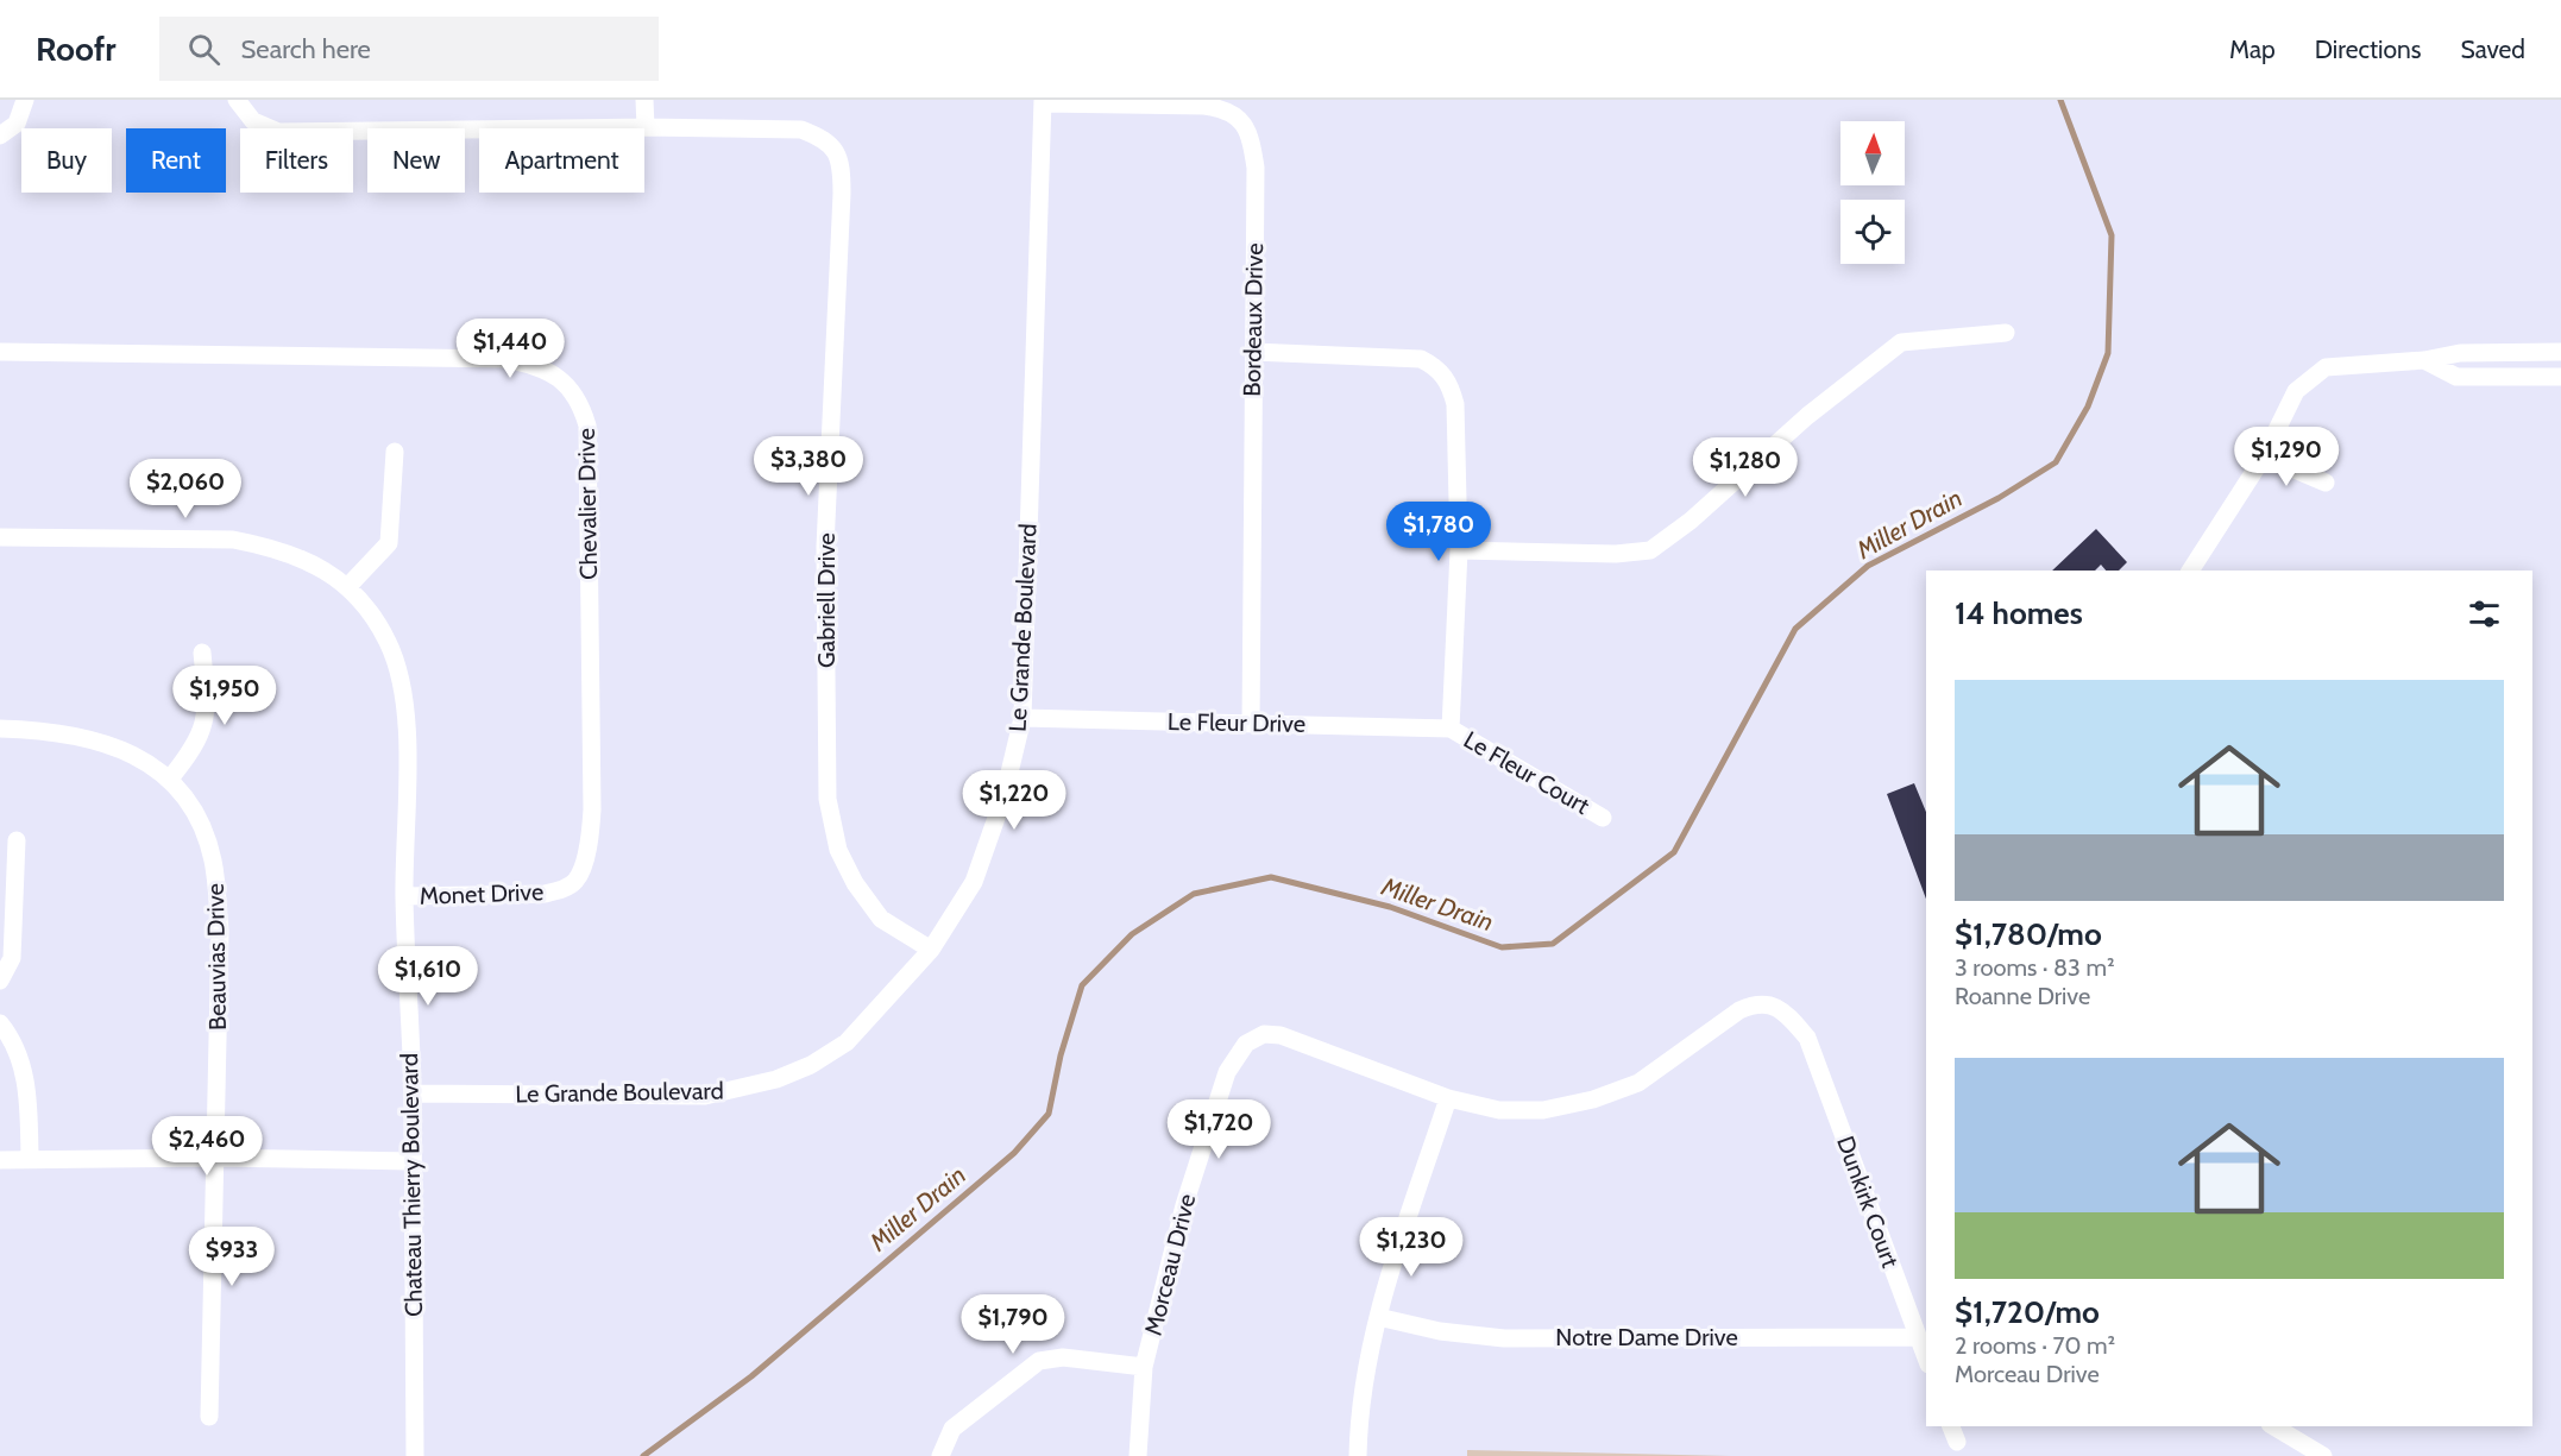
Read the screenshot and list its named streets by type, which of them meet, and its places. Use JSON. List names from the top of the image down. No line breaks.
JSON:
{"streets":{"street":["Bordeaux Drive","Chevalier Drive","Gabriell Drive","Le Grande Boulevard","Le Fleur Drive","Le Fleur Court","Monet Drive","Beauvias Drive","Chateau Thierry Boulevard","Dunkirk Court","Morceau Drive","Notre Dame Drive"]},"crossings":[["Bordeaux Drive","Le Grande Boulevard"],["Bordeaux Drive","Le Fleur Drive"],["Chevalier Drive","Monet Drive"],["Gabriell Drive","Le Grande Boulevard"],["Le Grande Boulevard","Le Fleur Drive"],["Le Grande Boulevard","Chateau Thierry Boulevard"],["Le Fleur Drive","Le Fleur Court"],["Monet Drive","Chateau Thierry Boulevard"],["Dunkirk Court","Morceau Drive"],["Dunkirk Court","Notre Dame Drive"]],"water":["Miller Drain"],"north":"top","page":{"header":"Roofr","search":"Search here","nav":["Map","Directions","Saved"],"chip":["Buy","Rent","Filters","New","Apartment"],"price":["$1,440","$1,290","$3,380","$1,280","$2,060","$1,780","$1,950","$1,220","$1,610","$1,720","$2,460","$1,230","$933","$1,790"],"heading":"14 homes","list":[{"name":"$1,780/mo","note":"3 rooms · 83 m² · Roanne Drive"},{"name":"$1,720/mo","note":"2 rooms · 70 m² · Morceau Drive"}]}}
